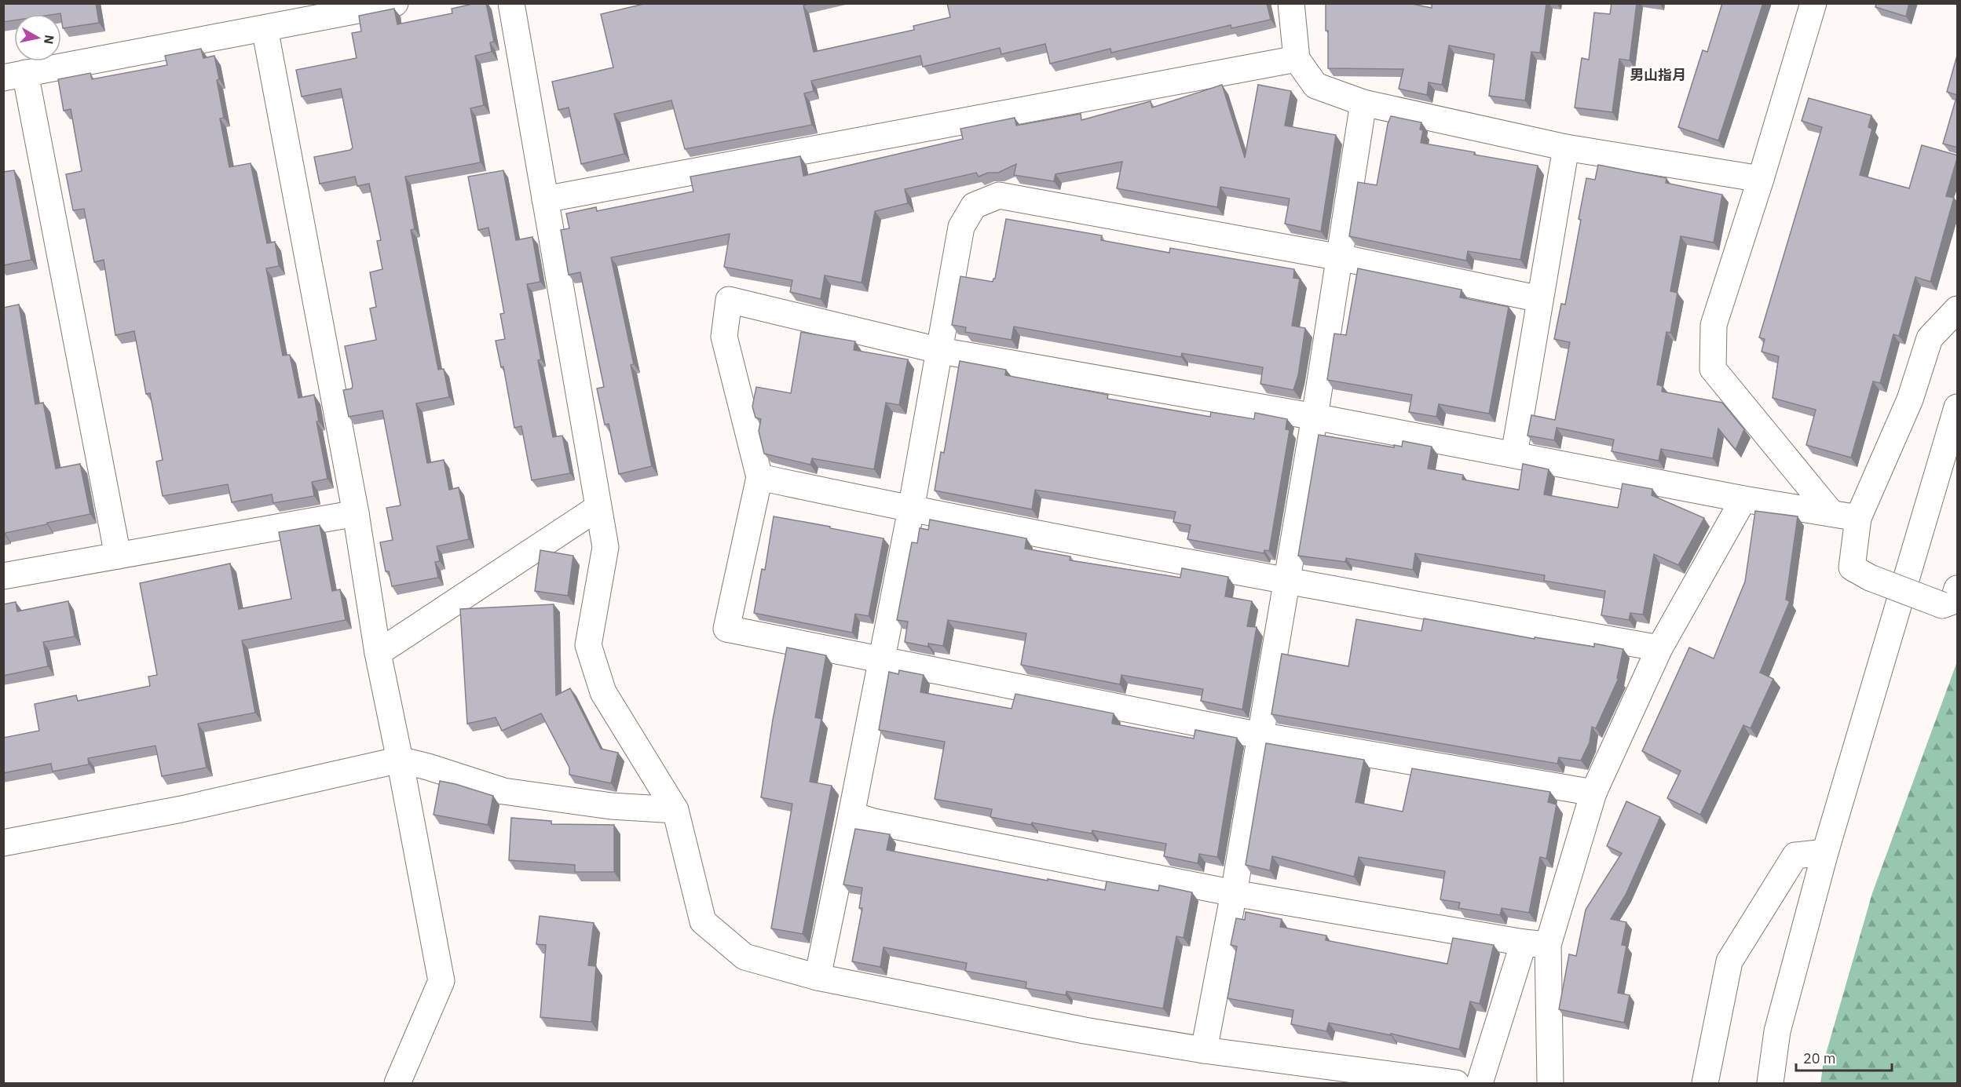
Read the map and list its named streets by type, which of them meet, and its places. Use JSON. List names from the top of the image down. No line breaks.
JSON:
{"districts":["男山指月"],"scale_bar":"20 m","north":"right"}
